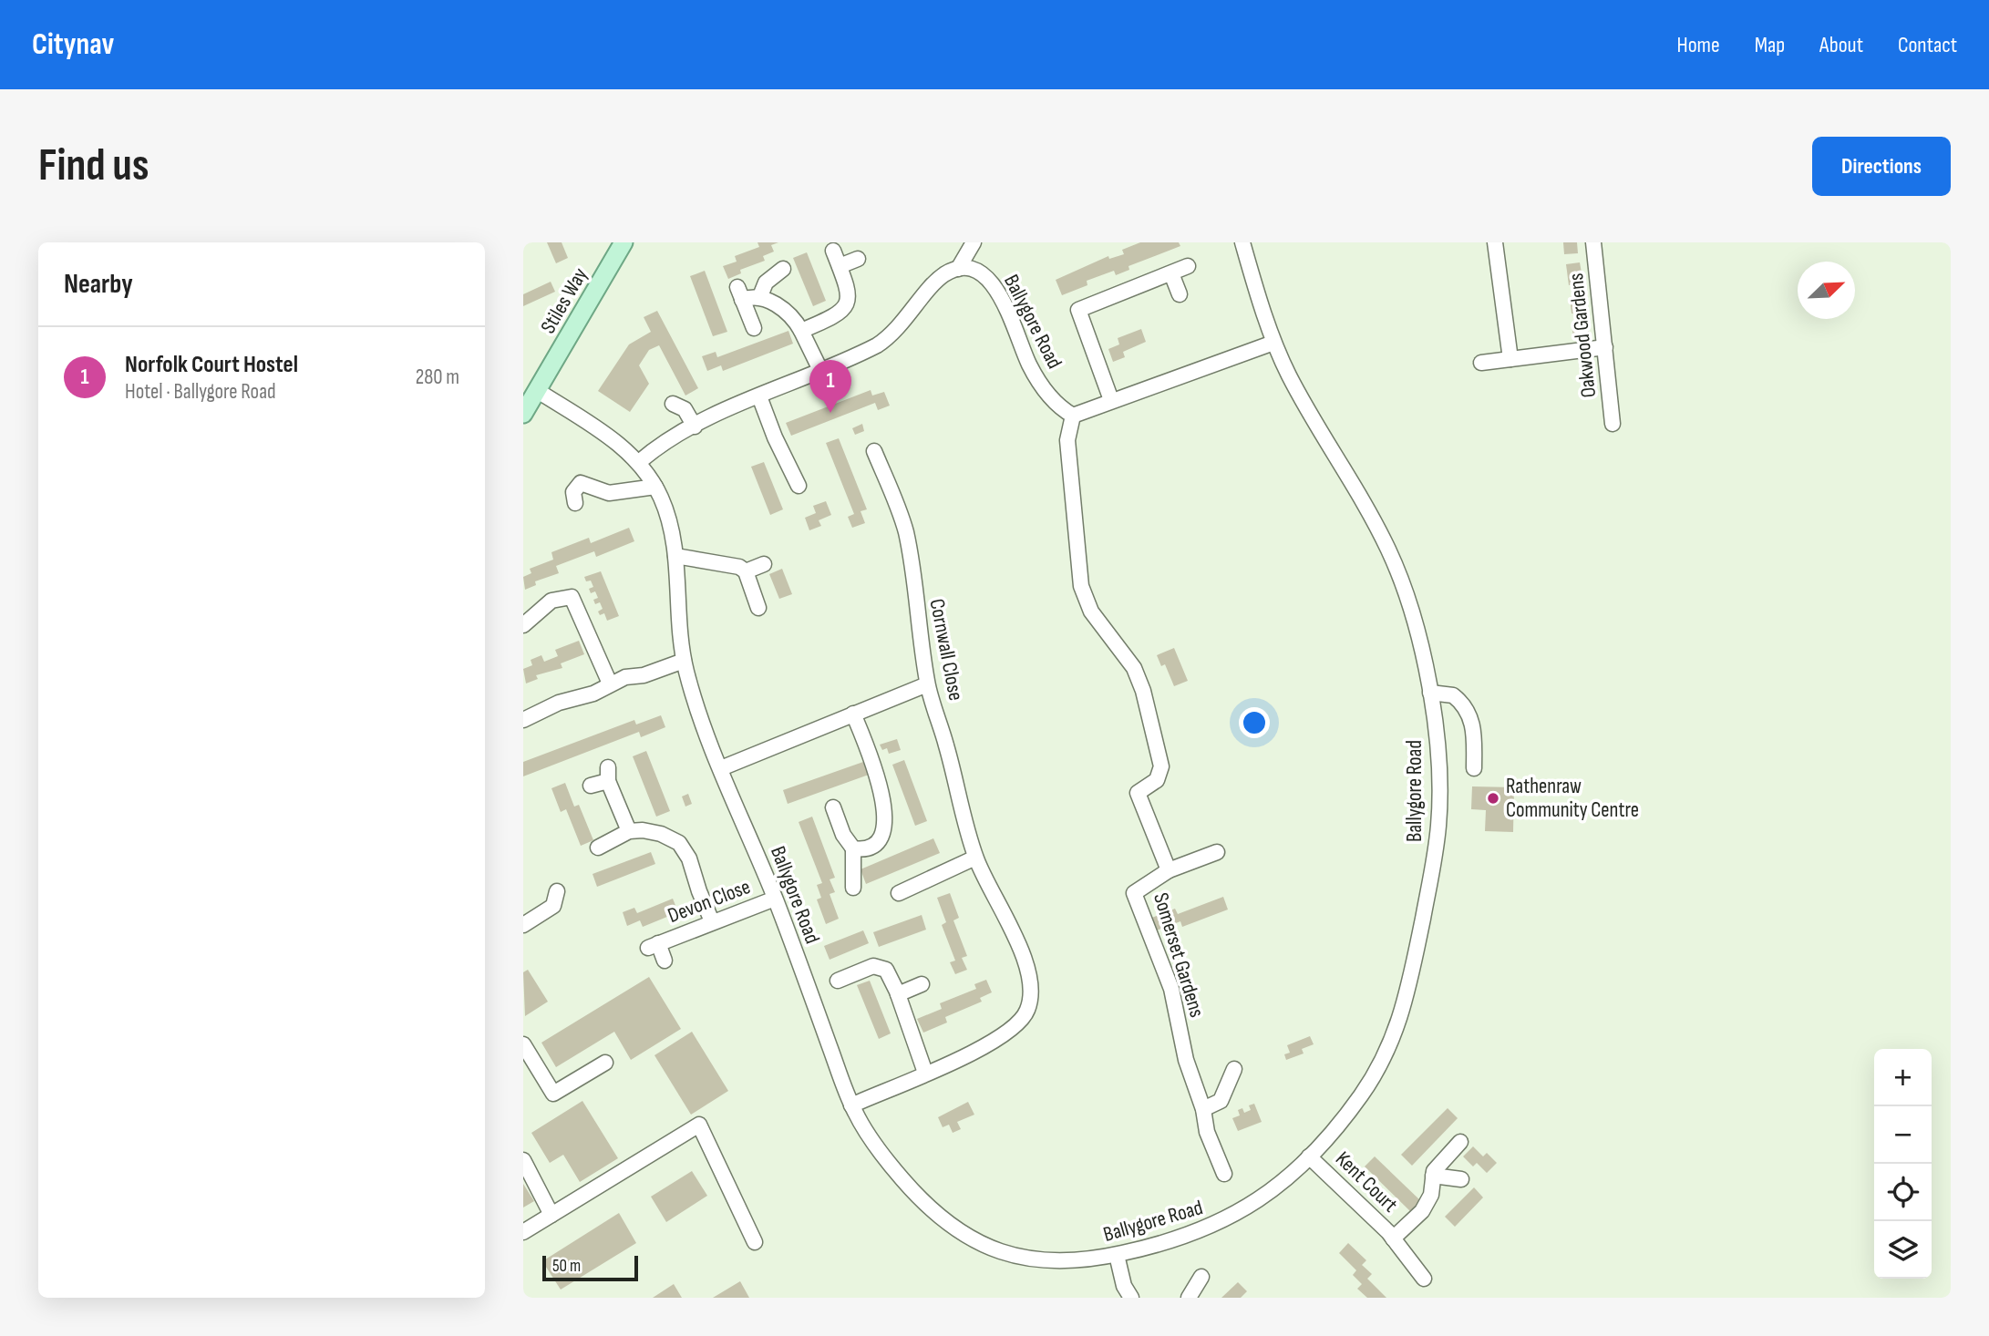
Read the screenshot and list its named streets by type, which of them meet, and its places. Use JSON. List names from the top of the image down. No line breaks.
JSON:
{"streets":{"main road":["Stiles Way"],"street":["Ballygore Road","Oakwood Gardens","Cornwall Close","Devon Close","Somerset Gardens","Kent Court"]},"crossings":[["Stiles Way","Ballygore Road"],["Ballygore Road","Cornwall Close"],["Ballygore Road","Devon Close"],["Ballygore Road","Somerset Gardens"],["Ballygore Road","Kent Court"]],"places":["Rathenraw Community Centre"],"scale_bar":"50 m","north":"top right","page":{"header":"Citynav","nav":["Home","Map","About","Contact"],"buttons":"Directions","title":"Find us","heading":"Nearby","list":[{"mark":"1","name":"Norfolk Court Hostel","note":"Hotel · Ballygore Road","value":"280 m"}],"pins":"1","map_buttons":["+","−"],"scale":"50 m"}}
